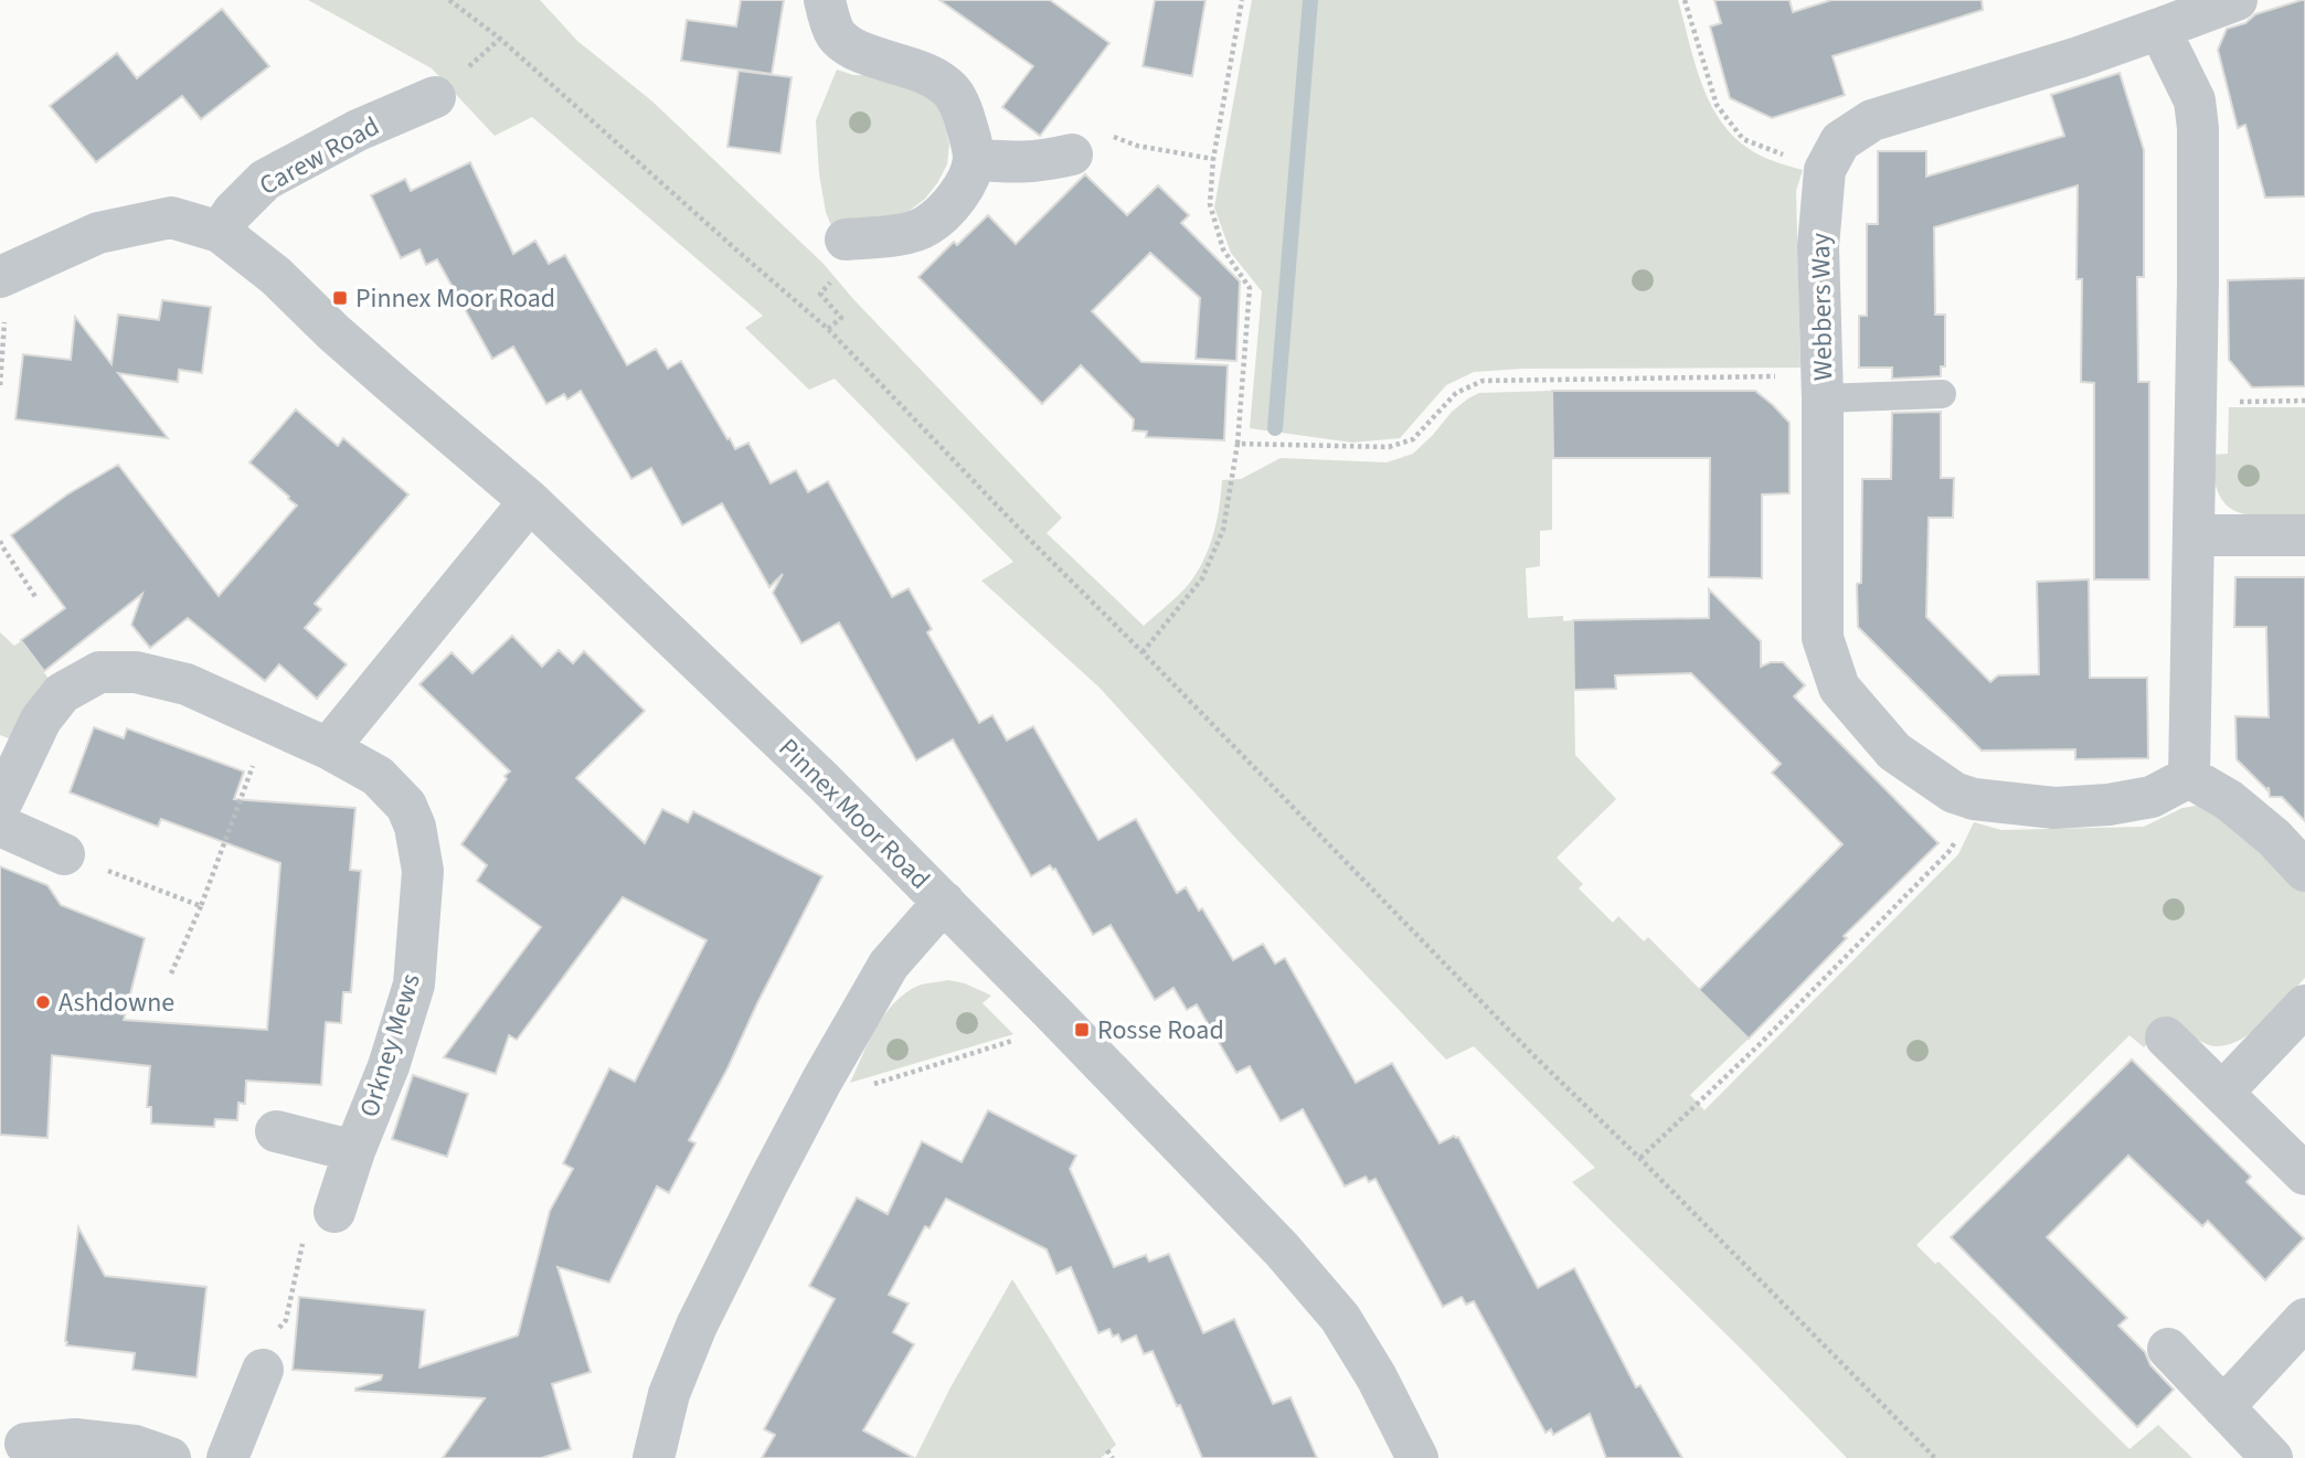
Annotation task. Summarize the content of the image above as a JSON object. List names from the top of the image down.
{
  "streets": {
    "street": [
      "Carew Road",
      "Webbers Way",
      "Pinnex Moor Road",
      "Orkney Mews"
    ]
  },
  "crossings": [
    ["Carew Road", "Pinnex Moor Road"]
  ],
  "places": {
    "transit": ["Pinnex Moor Road", "Rosse Road"],
    "other": ["Ashdowne"]
  }
}
